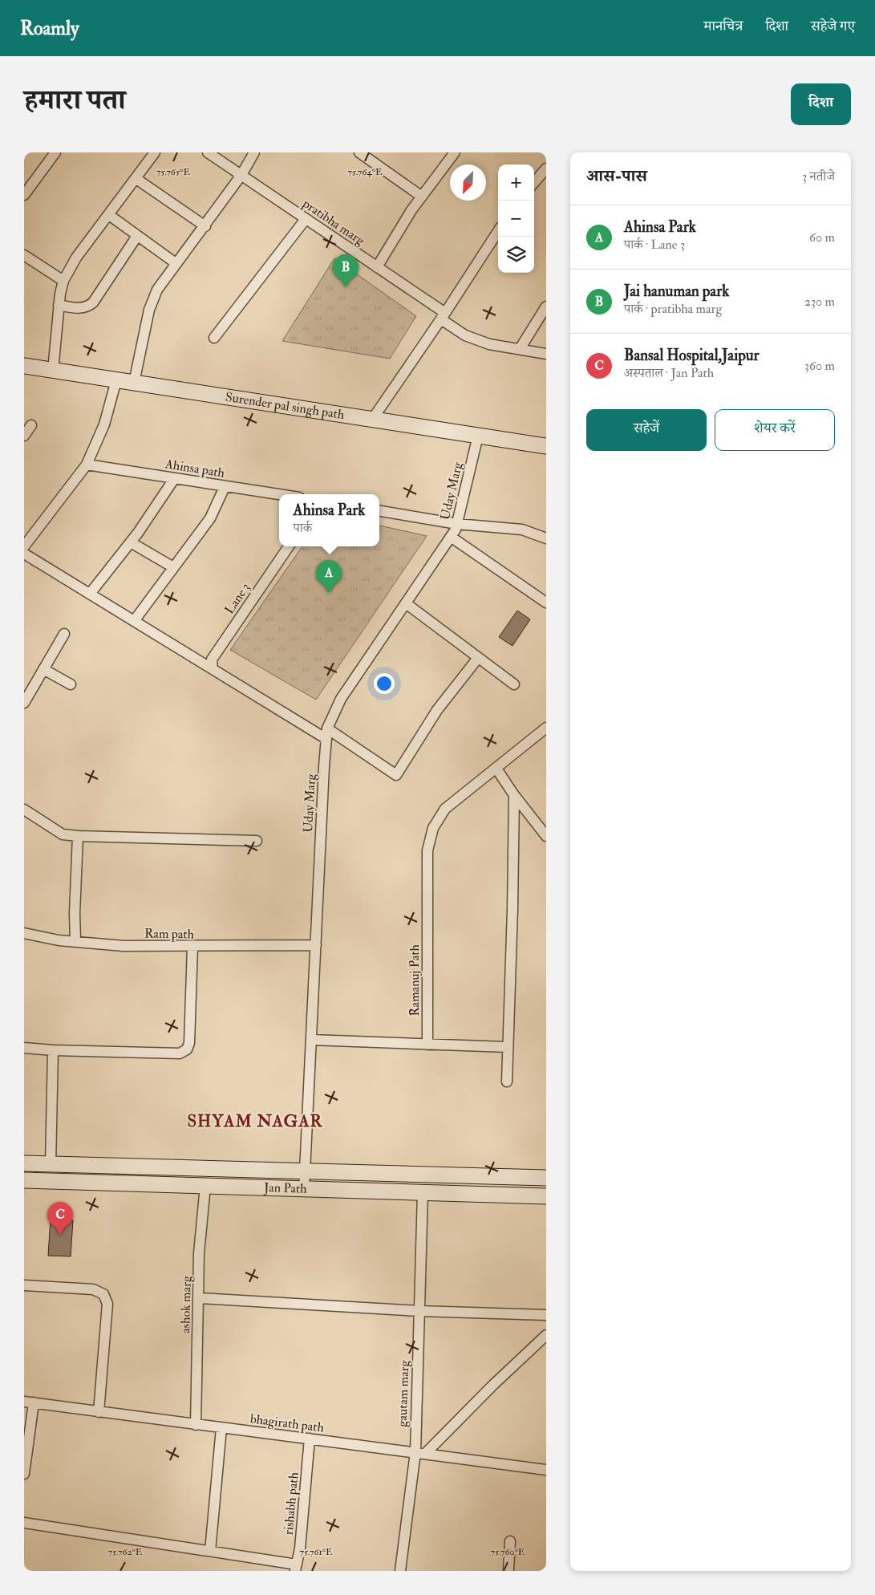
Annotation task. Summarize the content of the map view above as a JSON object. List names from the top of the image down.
{
  "streets": {
    "street": [
      "pratibha marg",
      "Surender pal singh path",
      "Ahinsa path",
      "Uday Marg",
      "Lane 3",
      "Ram path",
      "Ramanuj Path",
      "Jan Path",
      "ashok marg",
      "gautam marg",
      "bhagirath path",
      "rishabh path"
    ]
  },
  "crossings": [
    ["Surender pal singh path", "Uday Marg"],
    ["Uday Marg", "Ram path"],
    ["Uday Marg", "Jan Path"],
    ["Jan Path", "ashok marg"],
    ["Jan Path", "gautam marg"],
    ["ashok marg", "bhagirath path"],
    ["gautam marg", "bhagirath path"],
    ["bhagirath path", "rishabh path"]
  ],
  "districts": ["SHYAM NAGAR"],
  "north": "bottom left",
  "page": {
    "header": "Roamly",
    "nav": ["मानचित्र", "दिशा", "सहेजे गए"],
    "title": "हमारा पता",
    "buttons": [
      "दिशा",
      ["सहेजें", "शेयर करें"]
    ],
    "heading": ["आस-पास", "3 नतीजे"],
    "map_buttons": ["+", "−"],
    "list": [
      {
        "mark": "A",
        "name": "Ahinsa Park",
        "note": "पार्क · Lane 3",
        "value": "60 m"
      },
      {
        "mark": "B",
        "name": "Jai hanuman park",
        "note": "पार्क · pratibha marg",
        "value": "230 m"
      },
      {
        "mark": "C",
        "name": "Bansal Hospital,Jaipur",
        "note": "अस्पताल · Jan Path",
        "value": "360 m"
      }
    ],
    "pins": ["B", "A", "C"],
    "popup": ["Ahinsa Park", "पार्क"]
  },
  "coordinates": [
    "75.765°E",
    "75.764°E",
    "75.762°E",
    "75.761°E",
    "75.760°E"
  ]
}
